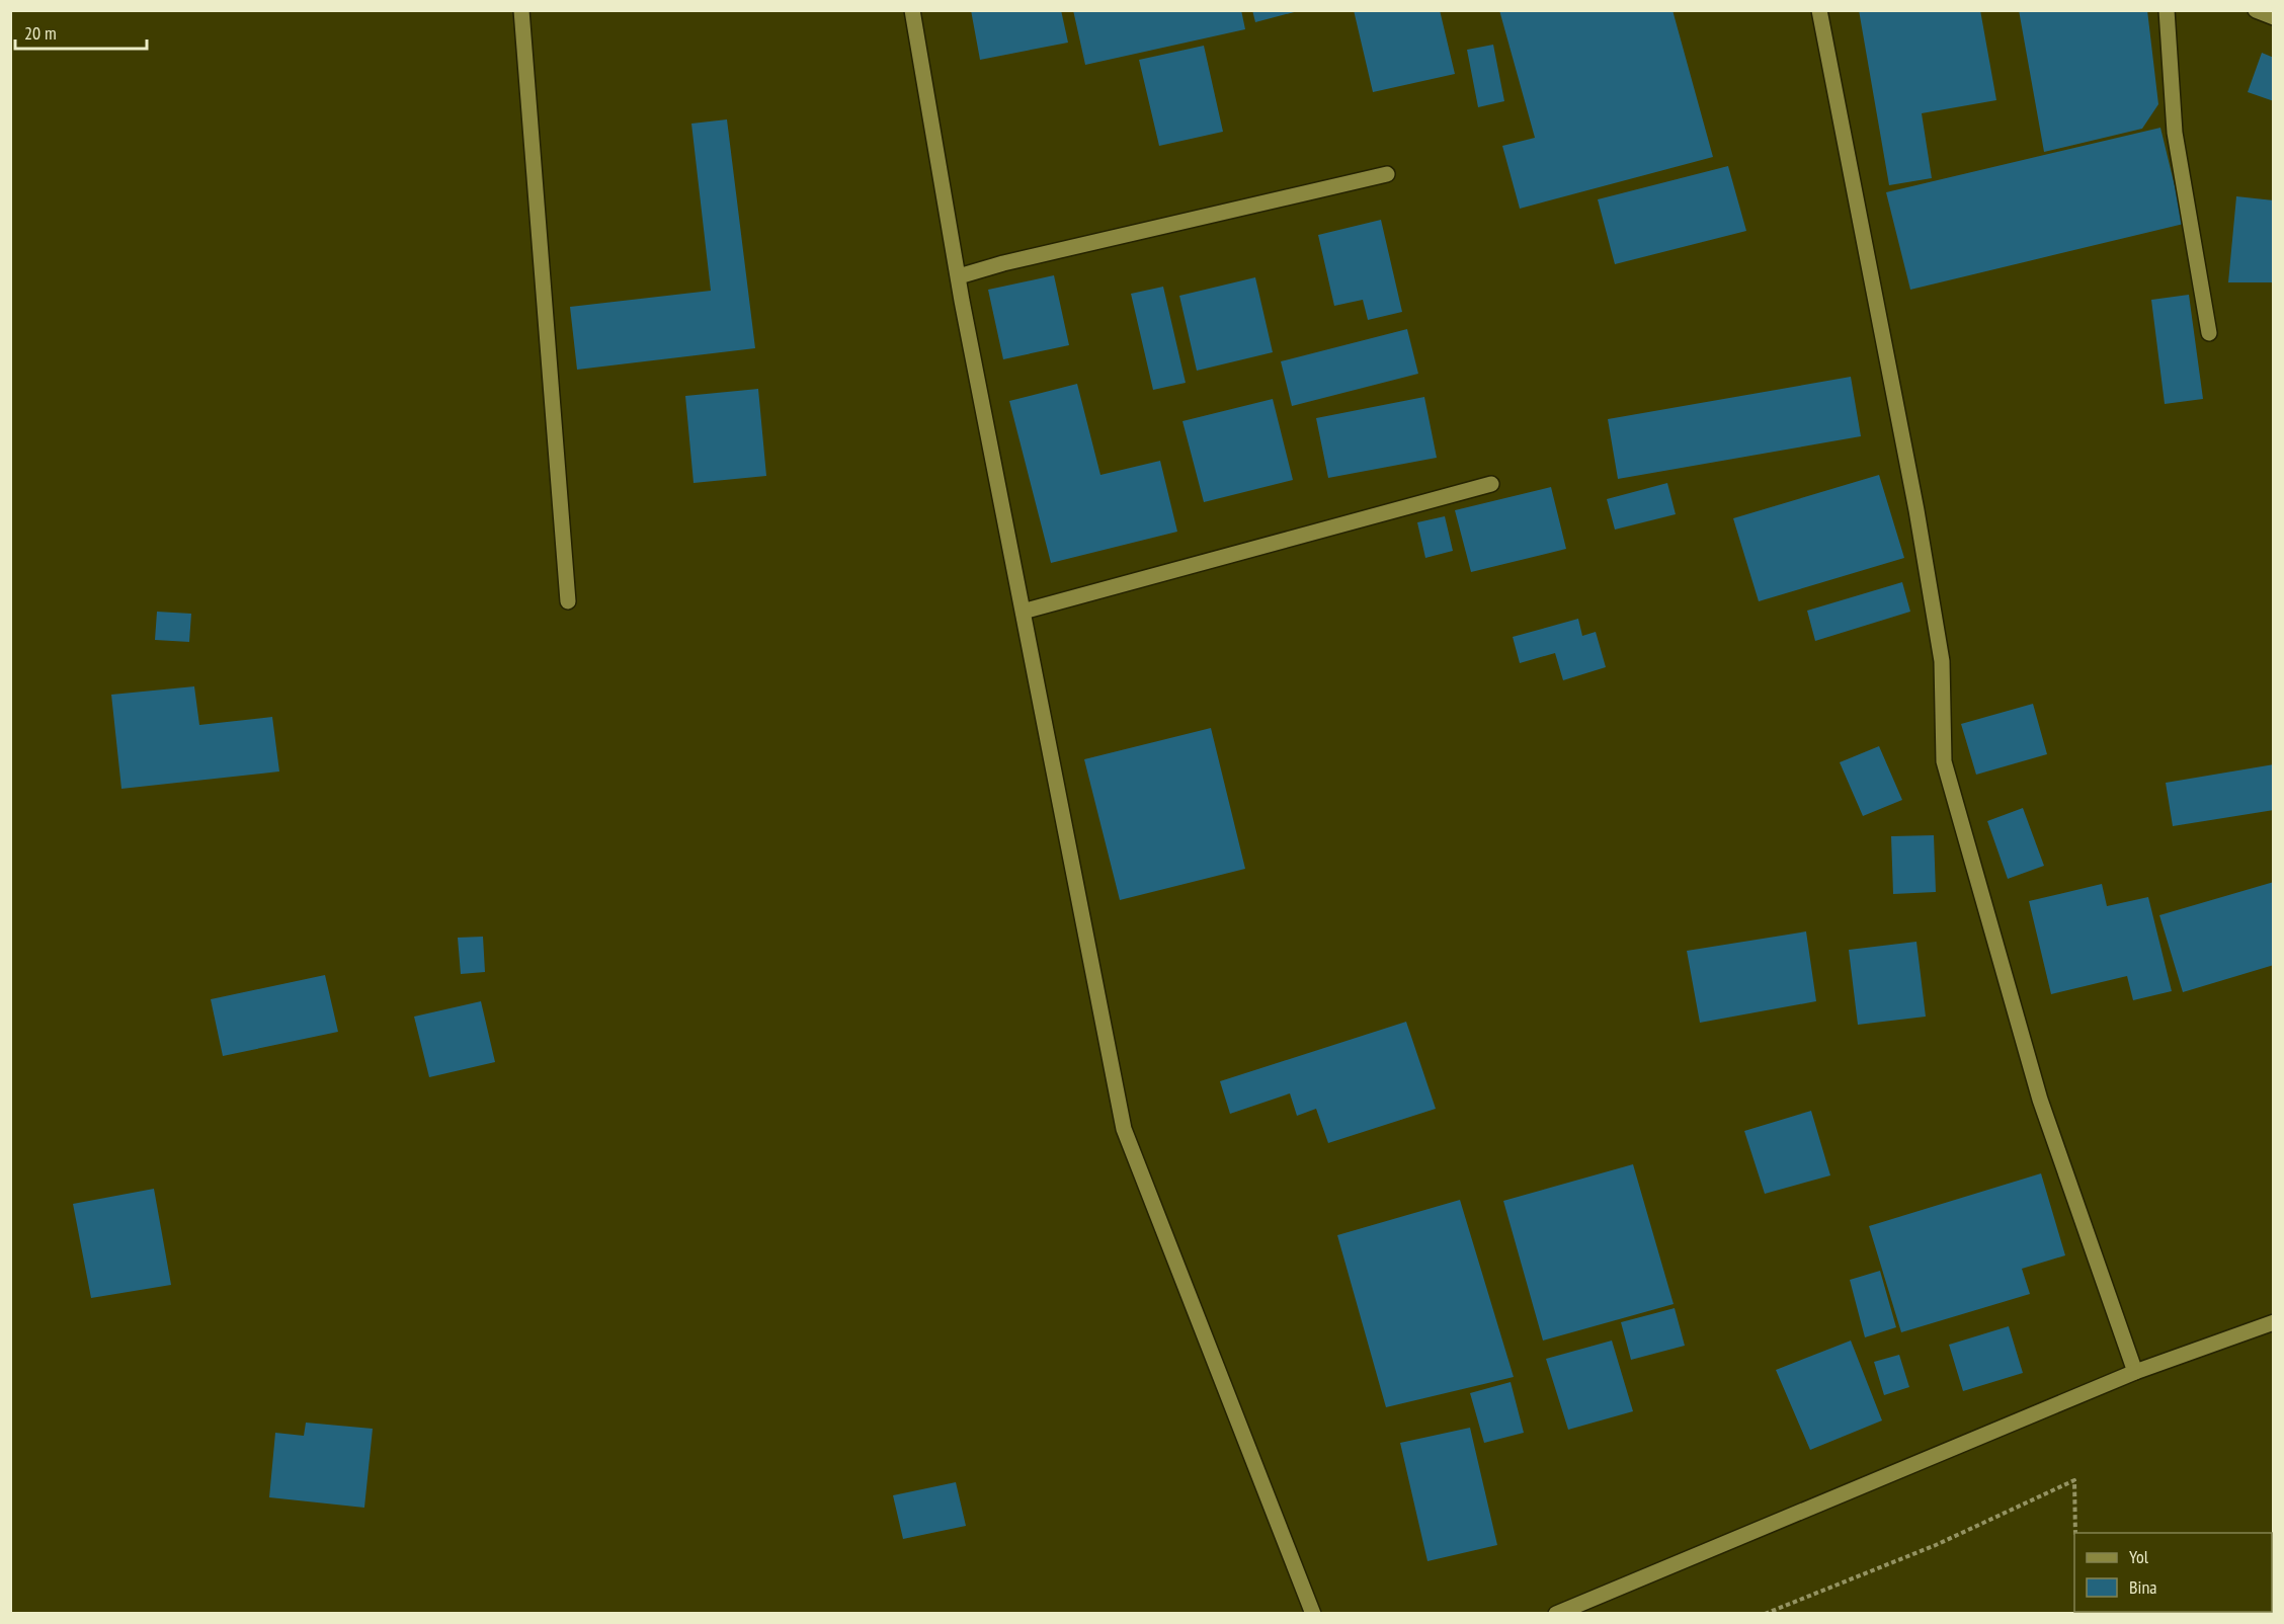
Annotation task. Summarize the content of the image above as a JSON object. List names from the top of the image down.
{
  "legend": ["Yol", "Bina"],
  "scale_bar": "20 m"
}
